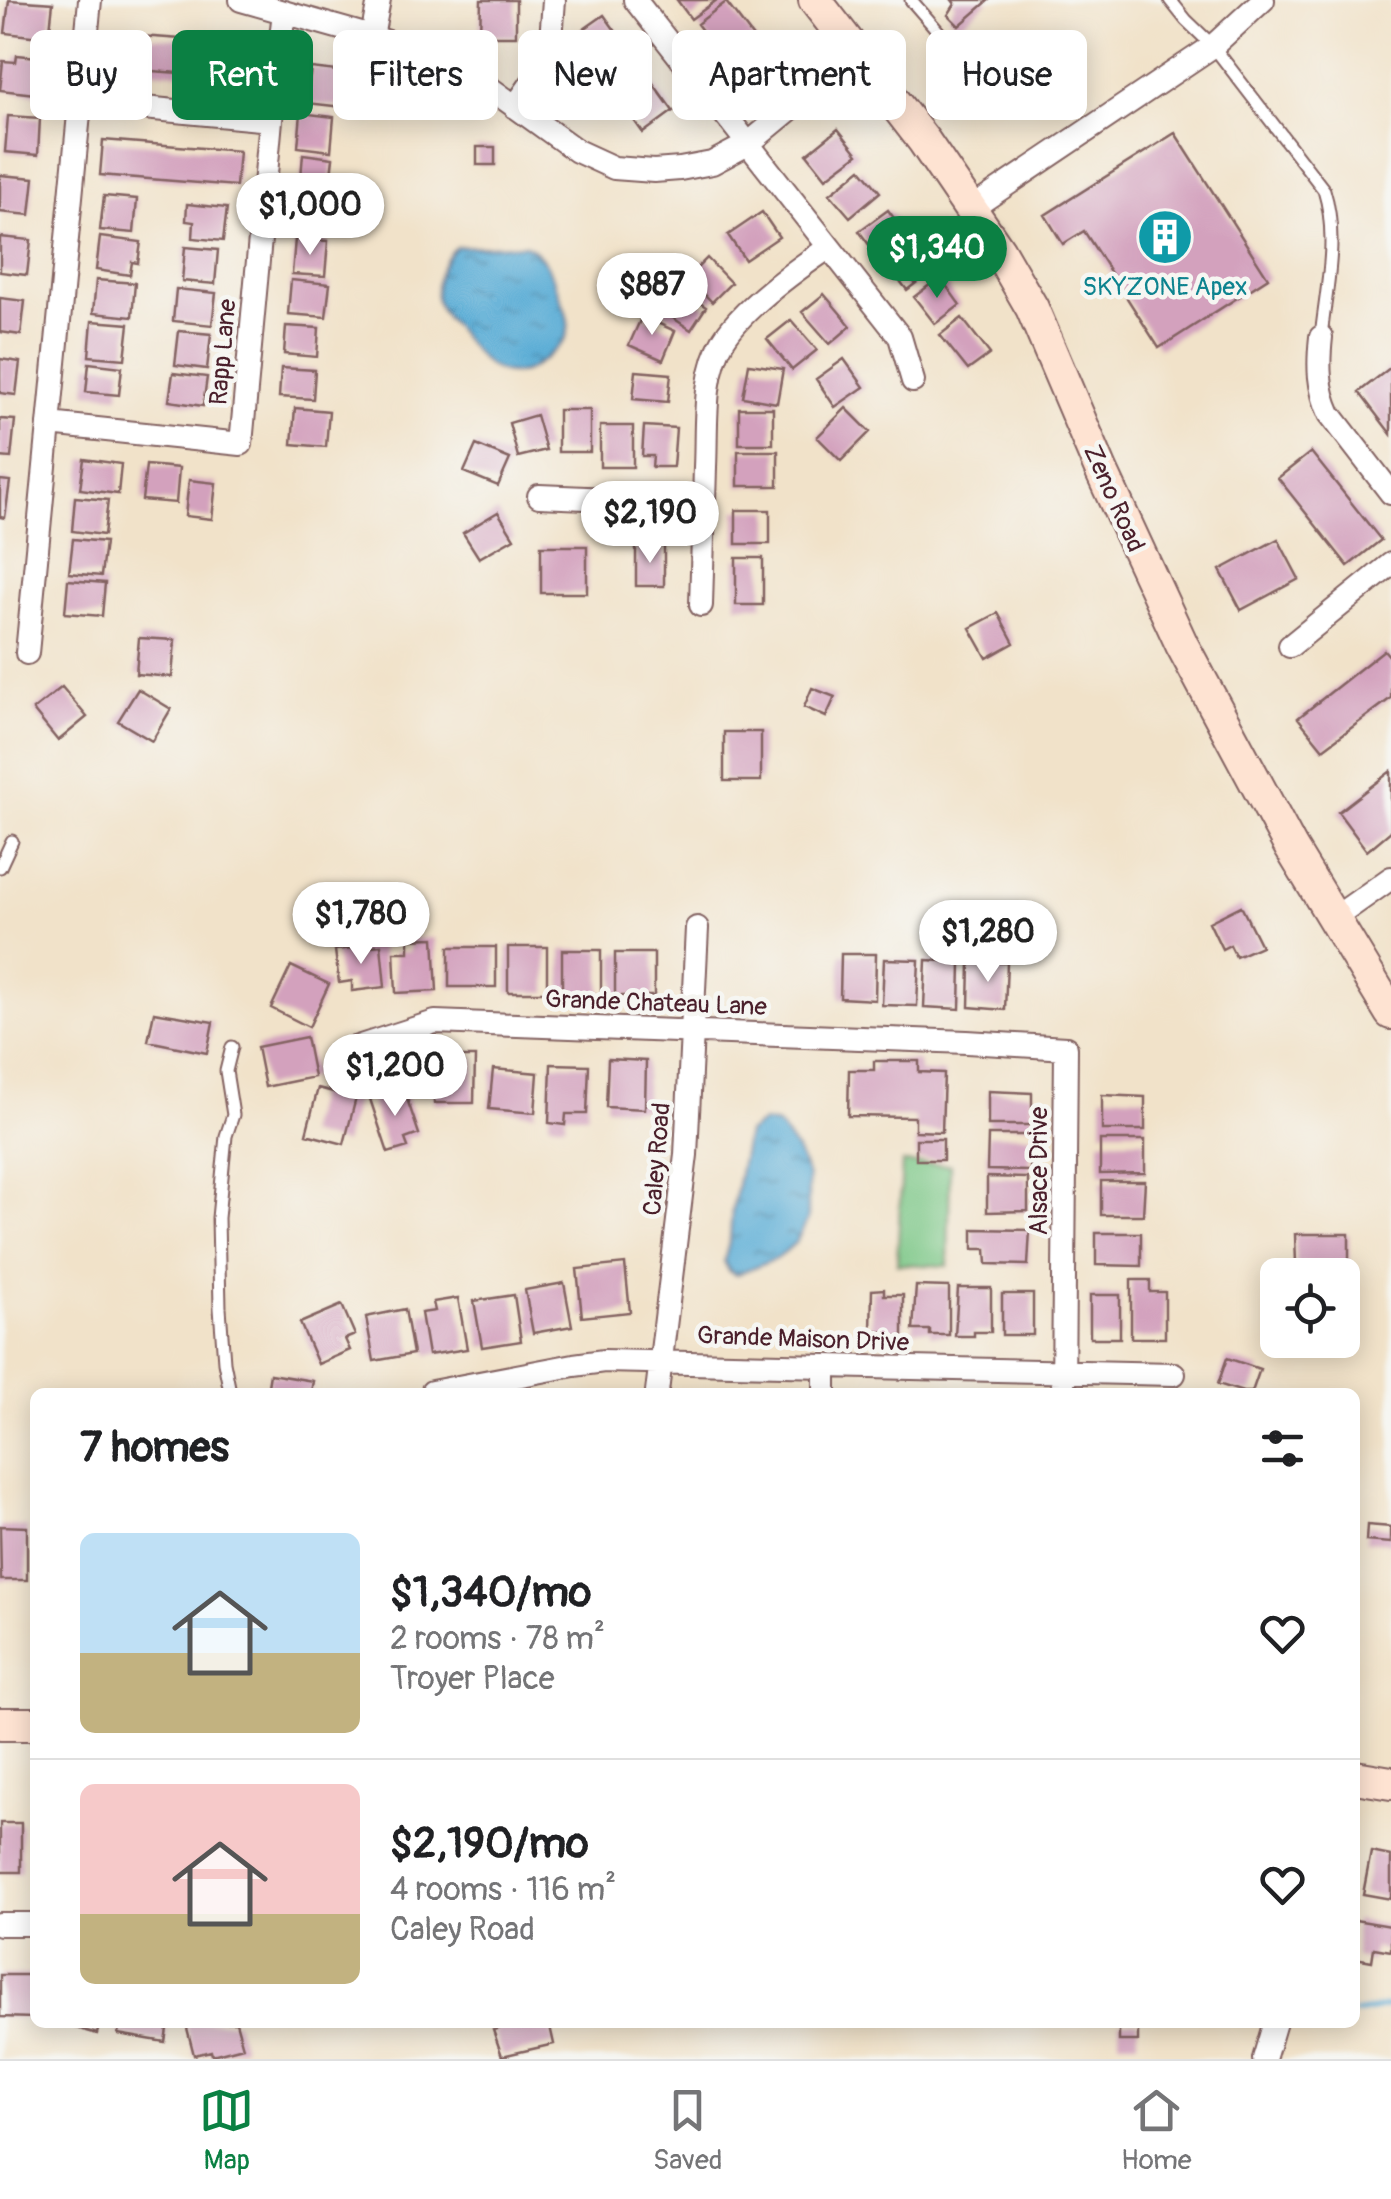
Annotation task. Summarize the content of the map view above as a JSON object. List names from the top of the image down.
{
  "streets": {
    "street": [
      "Rapp Lane",
      "Zeno Road",
      "Grande Chateau Lane",
      "Caley Road",
      "Alsace Drive",
      "Grande Maison Drive"
    ]
  },
  "crossings": [
    ["Grande Chateau Lane", "Caley Road"],
    ["Grande Chateau Lane", "Alsace Drive"],
    ["Caley Road", "Grande Maison Drive"],
    ["Alsace Drive", "Grande Maison Drive"]
  ],
  "places": {
    "building": ["SKYZONE Apex"]
  },
  "page": {
    "chip": [
      "Buy",
      "Rent",
      "Filters",
      "New",
      "Apartment",
      "House"
    ],
    "price": [
      "$1,000",
      "$1,340",
      "$887",
      "$2,190",
      "$1,780",
      "$1,280",
      "$1,200"
    ],
    "heading": "7 homes",
    "list": [
      {
        "name": "$1,340/mo",
        "note": "2 rooms · 78 m² · Troyer Place"
      },
      {
        "name": "$2,190/mo",
        "note": "4 rooms · 116 m² · Caley Road"
      }
    ],
    "tabs": ["Map", "Saved", "Home"]
  }
}
